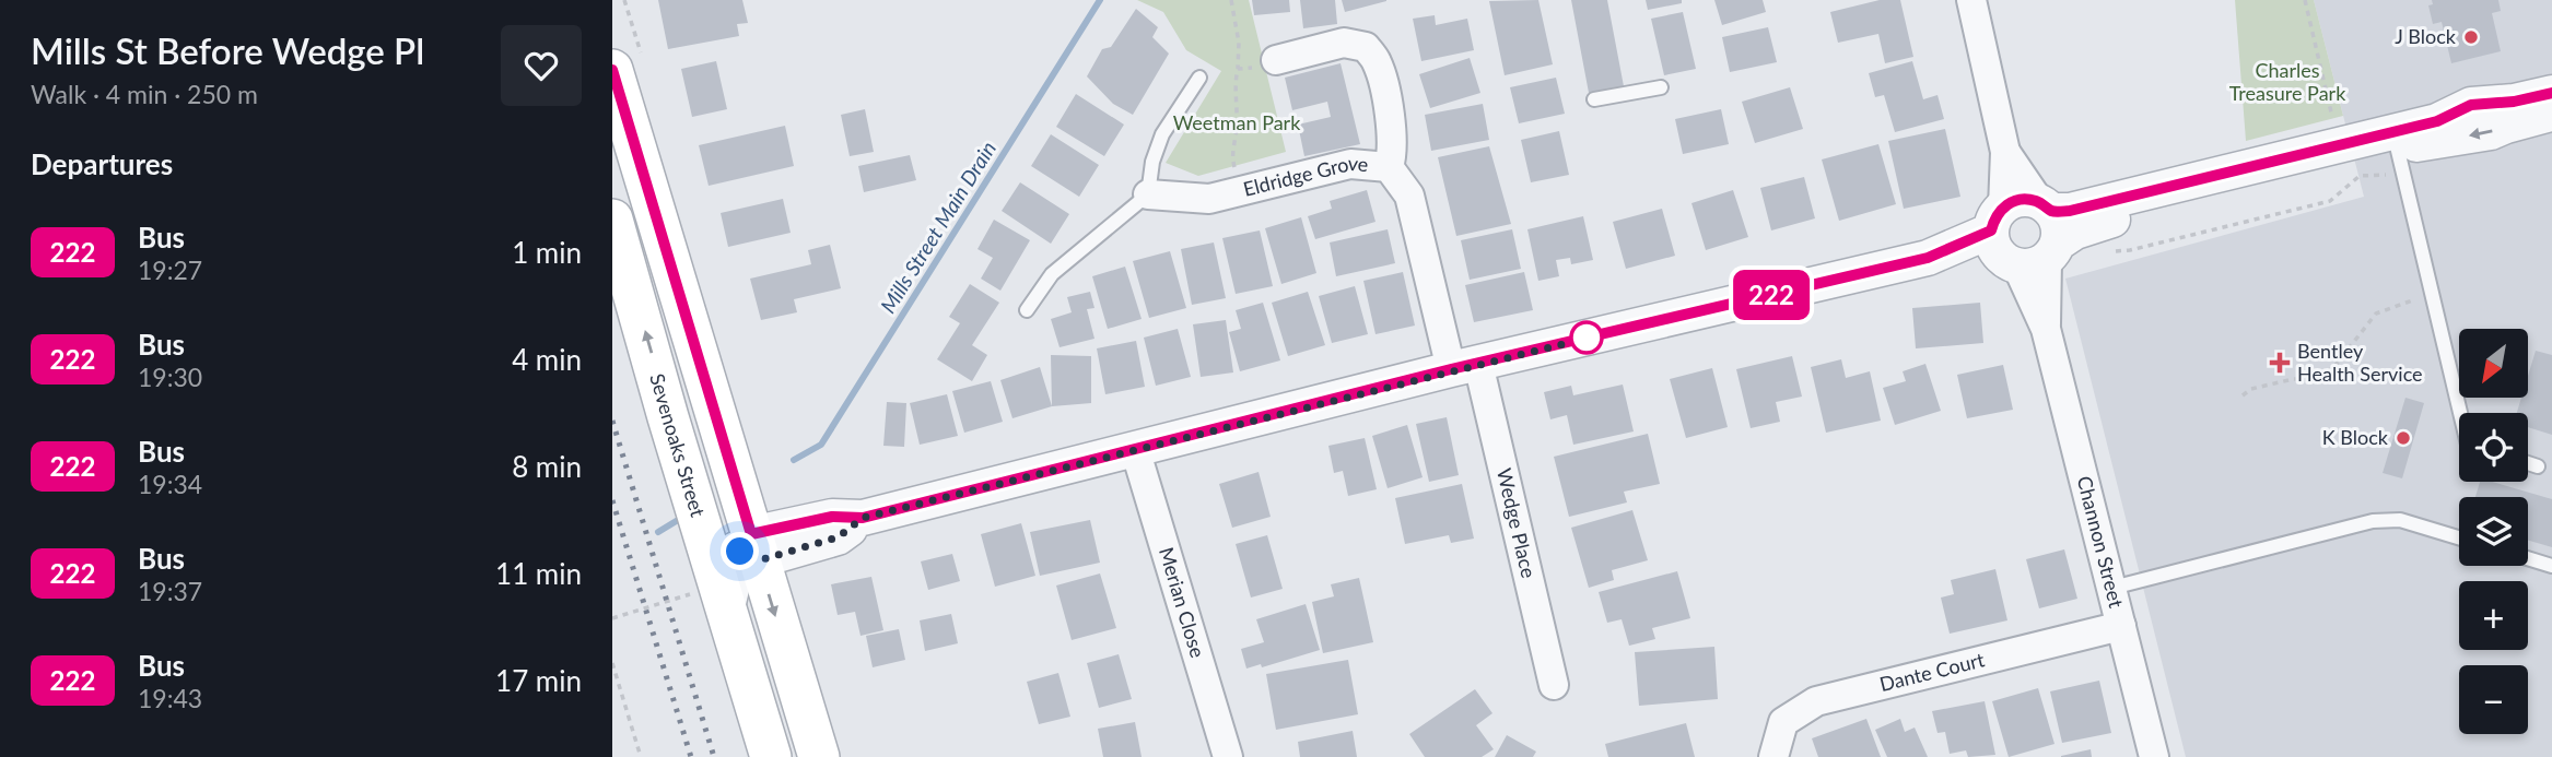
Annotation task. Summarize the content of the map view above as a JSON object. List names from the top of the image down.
{
  "streets": {
    "main road": ["Sevenoaks Street"],
    "street": [
      "Eldridge Grove",
      "Wedge Place",
      "Channon Street",
      "Merian Close",
      "Dante Court"
    ]
  },
  "crossings": [
    ["Eldridge Grove", "Wedge Place"],
    ["Channon Street", "Dante Court"]
  ],
  "water": ["Mills Street Main Drain"],
  "parks": ["Charles Treasure Park", "Weetman Park"],
  "places": {
    "other": ["J Block", "K Block"],
    "health": ["Bentley Health Service"]
  },
  "lines": ["bus line 222"],
  "north": "bottom left",
  "page": {
    "heading": [
      ["Mills St Before Wedge Pl", "Walk · 4 min · 250 m"],
      "Departures"
    ],
    "on_map": "222",
    "list": [
      {
        "mark": "222",
        "name": "Bus",
        "note": "19:27",
        "value": "1 min"
      },
      {
        "mark": "222",
        "name": "Bus",
        "note": "19:30",
        "value": "4 min"
      },
      {
        "mark": "222",
        "name": "Bus",
        "note": "19:34",
        "value": "8 min"
      },
      {
        "mark": "222",
        "name": "Bus",
        "note": "19:37",
        "value": "11 min"
      },
      {
        "mark": "222",
        "name": "Bus",
        "note": "19:43",
        "value": "17 min"
      }
    ],
    "map_buttons": ["+", "−"]
  }
}
